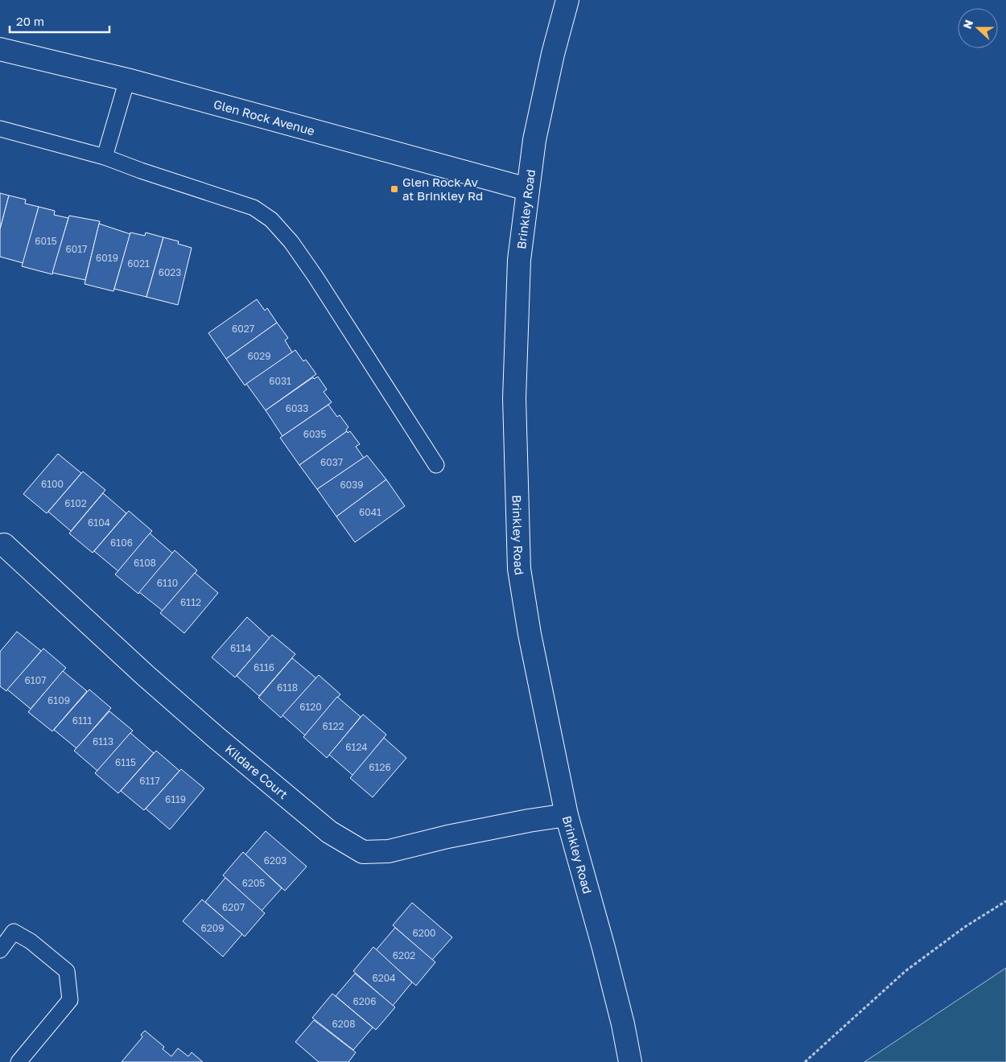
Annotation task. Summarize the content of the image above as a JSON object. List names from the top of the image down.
{
  "streets": {
    "street": ["Glen Rock Avenue", "Brinkley Road", "Kildare Court"]
  },
  "crossings": [
    ["Glen Rock Avenue", "Brinkley Road"],
    ["Brinkley Road", "Kildare Court"]
  ],
  "places": {
    "transit": ["Glen Rock Av at Brinkley Rd"]
  },
  "house_numbers": [
    "6015",
    "6017",
    "6019",
    "6021",
    "6023",
    "6027",
    "6029",
    "6031",
    "6033",
    "6035",
    "6037",
    "6100",
    "6039",
    "6102",
    "6041",
    "6104",
    "6106",
    "6108",
    "6110",
    "6112",
    "6114",
    "6116",
    "6107",
    "6118",
    "6109",
    "6120",
    "6111",
    "6122",
    "6113",
    "6124",
    "6115",
    "6126",
    "6117",
    "6119",
    "6203",
    "6205",
    "6207",
    "6209",
    "6200",
    "6202",
    "6204",
    "6206",
    "6208"
  ],
  "scale_bar": "20 m",
  "north": "left"
}
